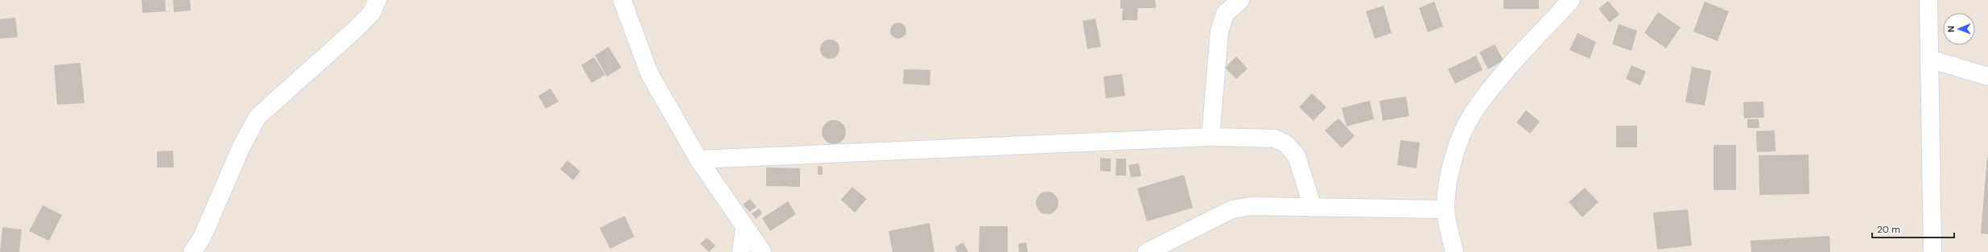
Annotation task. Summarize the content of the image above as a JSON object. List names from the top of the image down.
{
  "scale_bar": "20 m",
  "north": "left"
}
